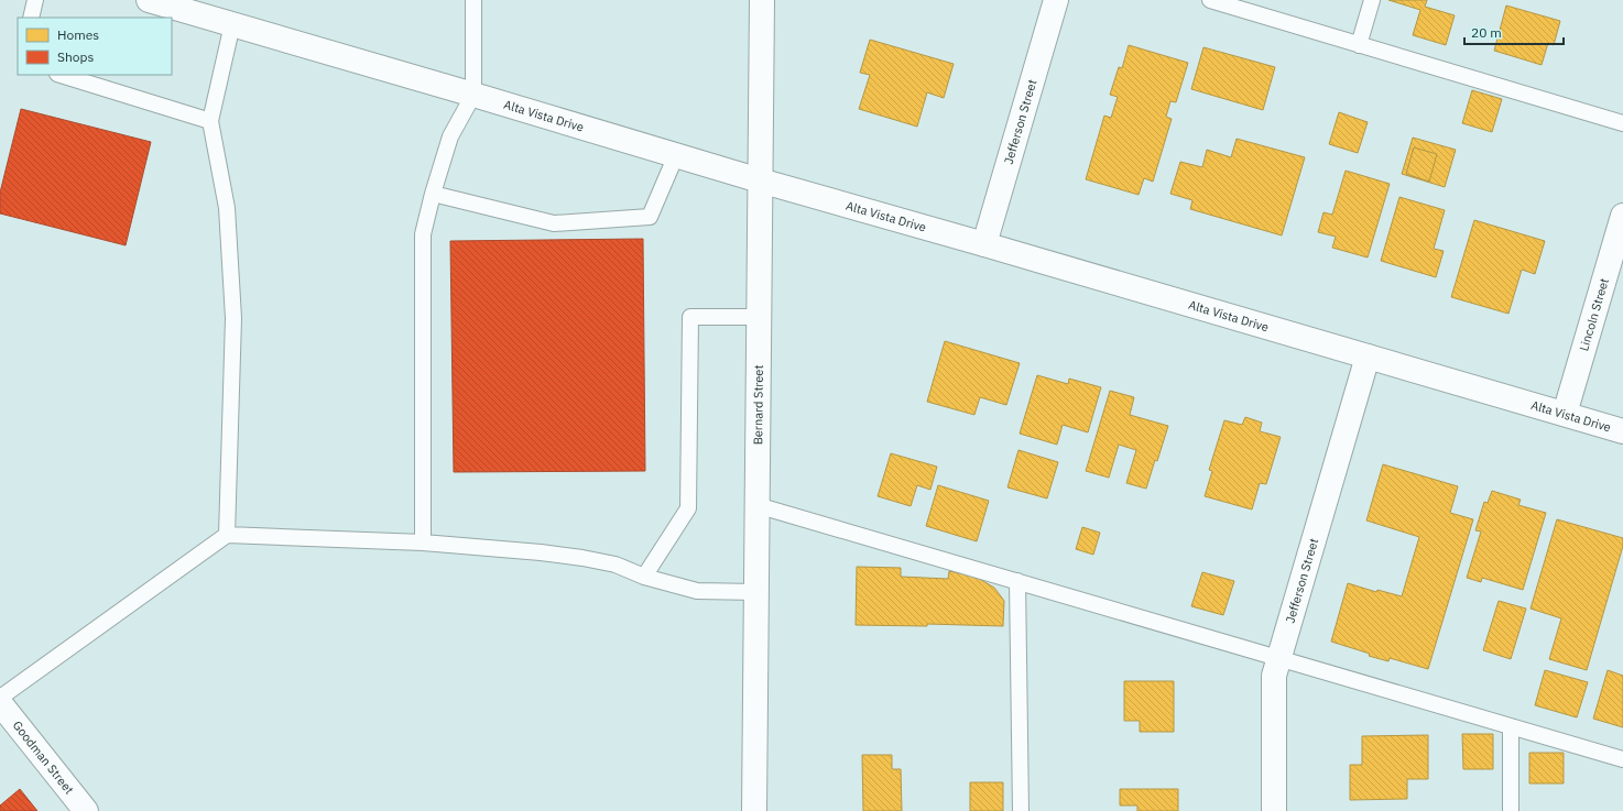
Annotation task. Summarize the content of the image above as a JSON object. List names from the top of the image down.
{
  "streets": {
    "street": [
      "Alta Vista Drive",
      "Jefferson Street",
      "Lincoln Street",
      "Bernard Street",
      "Goodman Street"
    ]
  },
  "crossings": [
    ["Alta Vista Drive", "Jefferson Street"],
    ["Alta Vista Drive", "Lincoln Street"],
    ["Alta Vista Drive", "Bernard Street"]
  ],
  "legend": ["Homes", "Shops"],
  "scale_bar": "20 m"
}
